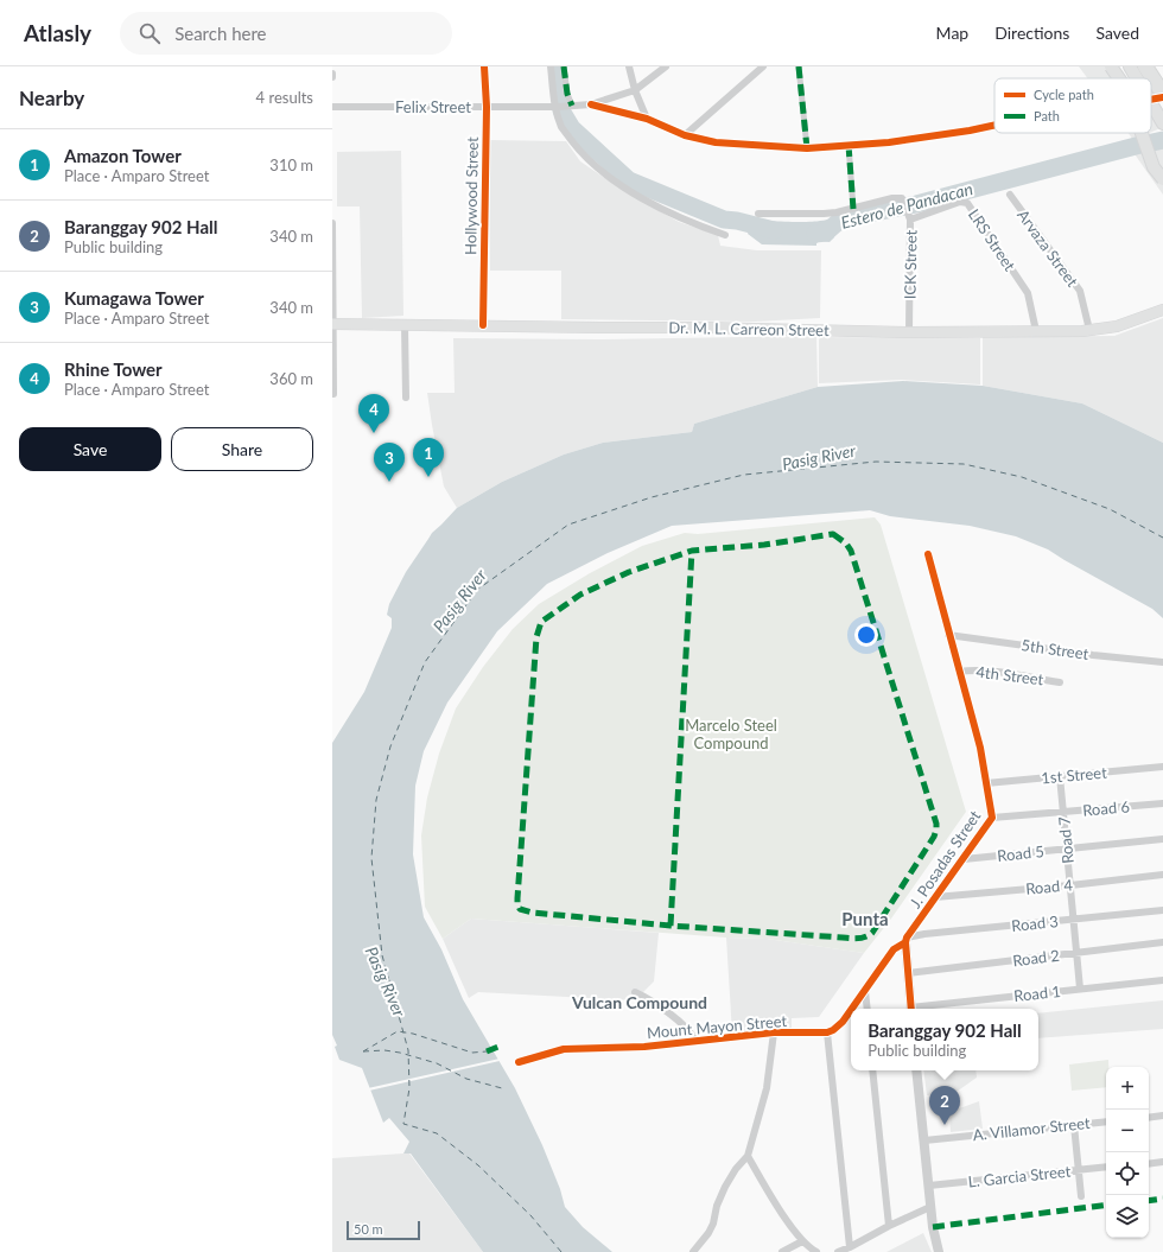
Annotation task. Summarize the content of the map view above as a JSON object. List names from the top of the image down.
{
  "streets": {
    "main road": ["Dr. M. L. Carreon Street"],
    "street": [
      "Felix Street",
      "Hollywood Street",
      "LRS Street",
      "Arvaza Street",
      "ICK Street",
      "5th Street",
      "4th Street",
      "1st Street",
      "Road 6",
      "Road 7",
      "Road 5",
      "J. Posadas Street",
      "Road 4",
      "Road 3",
      "Road 2",
      "Road 1",
      "Mount Mayon Street",
      "A. Villamor Street",
      "L. Garcia Street"
    ]
  },
  "crossings": [
    ["Felix Street", "Hollywood Street"],
    ["Hollywood Street", "Dr. M. L. Carreon Street"],
    ["LRS Street", "ICK Street"],
    ["LRS Street", "Dr. M. L. Carreon Street"],
    ["Arvaza Street", "Dr. M. L. Carreon Street"],
    ["ICK Street", "Dr. M. L. Carreon Street"],
    ["5th Street", "J. Posadas Street"],
    ["4th Street", "J. Posadas Street"],
    ["1st Street", "Road 7"],
    ["1st Street", "J. Posadas Street"],
    ["Road 6", "Road 7"],
    ["Road 6", "J. Posadas Street"],
    ["Road 7", "Road 5"],
    ["Road 7", "Road 4"],
    ["Road 7", "Road 3"],
    ["Road 7", "Road 2"],
    ["Road 7", "Road 1"],
    ["Road 5", "J. Posadas Street"],
    ["J. Posadas Street", "Road 4"],
    ["J. Posadas Street", "Road 3"]
  ],
  "districts": ["Punta", "Vulcan Compound"],
  "water": ["Estero de Pandacan", "Pasig River"],
  "parks": ["Marcelo Steel Compound"],
  "legend": ["Cycle path", "Path"],
  "scale_bar": "50 m",
  "page": {
    "header": "Atlasly",
    "search": "Search here",
    "nav": ["Map", "Directions", "Saved"],
    "heading": ["Nearby", "4 results"],
    "list": [
      {
        "mark": "1",
        "name": "Amazon Tower",
        "note": "Place · Amparo Street",
        "value": "310 m"
      },
      {
        "mark": "2",
        "name": "Baranggay 902 Hall",
        "note": "Public building",
        "value": "340 m"
      },
      {
        "mark": "3",
        "name": "Kumagawa Tower",
        "note": "Place · Amparo Street",
        "value": "340 m"
      },
      {
        "mark": "4",
        "name": "Rhine Tower",
        "note": "Place · Amparo Street",
        "value": "360 m"
      }
    ],
    "pins": [
      "4",
      "1",
      "3",
      "2"
    ],
    "buttons": ["Save", "Share"],
    "popup": ["Baranggay 902 Hall", "Public building"],
    "map_buttons": ["+", "−"],
    "scale": "50 m"
  }
}
